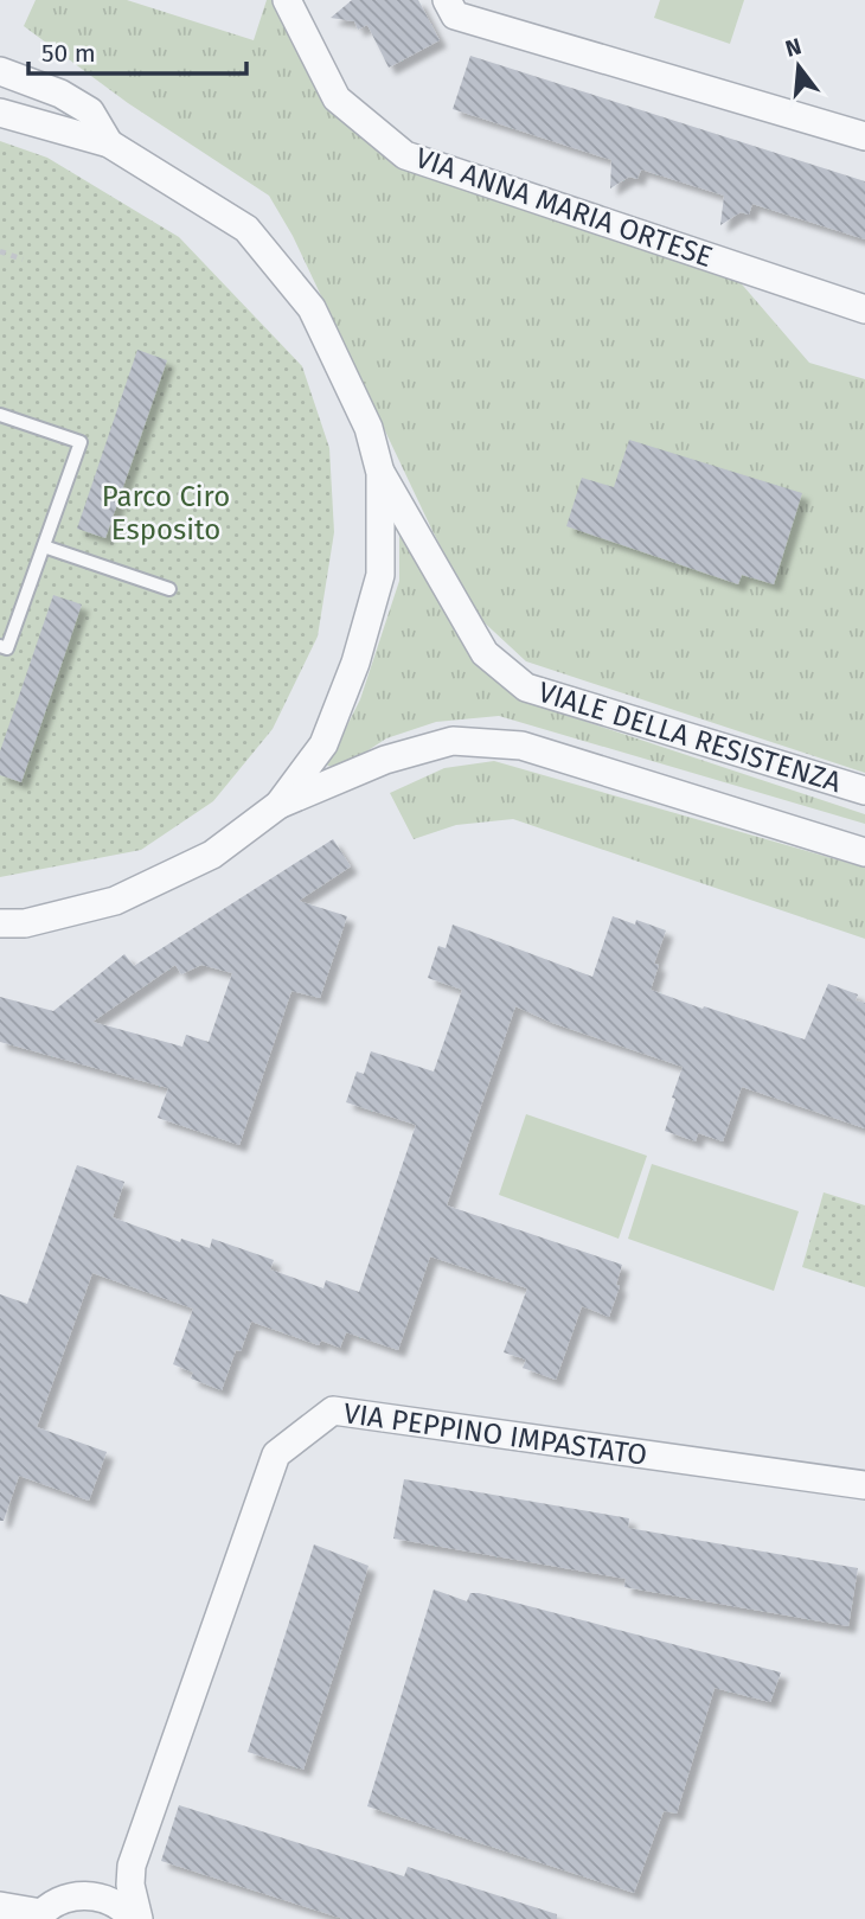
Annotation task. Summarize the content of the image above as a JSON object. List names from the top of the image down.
{
  "streets": {
    "street": ["VIA ANNA MARIA ORTESE", "VIALE DELLA RESISTENZA", "VIA PEPPINO IMPASTATO"]
  },
  "parks": ["Parco Ciro Esposito"],
  "scale_bar": "50 m",
  "north": "top"
}
